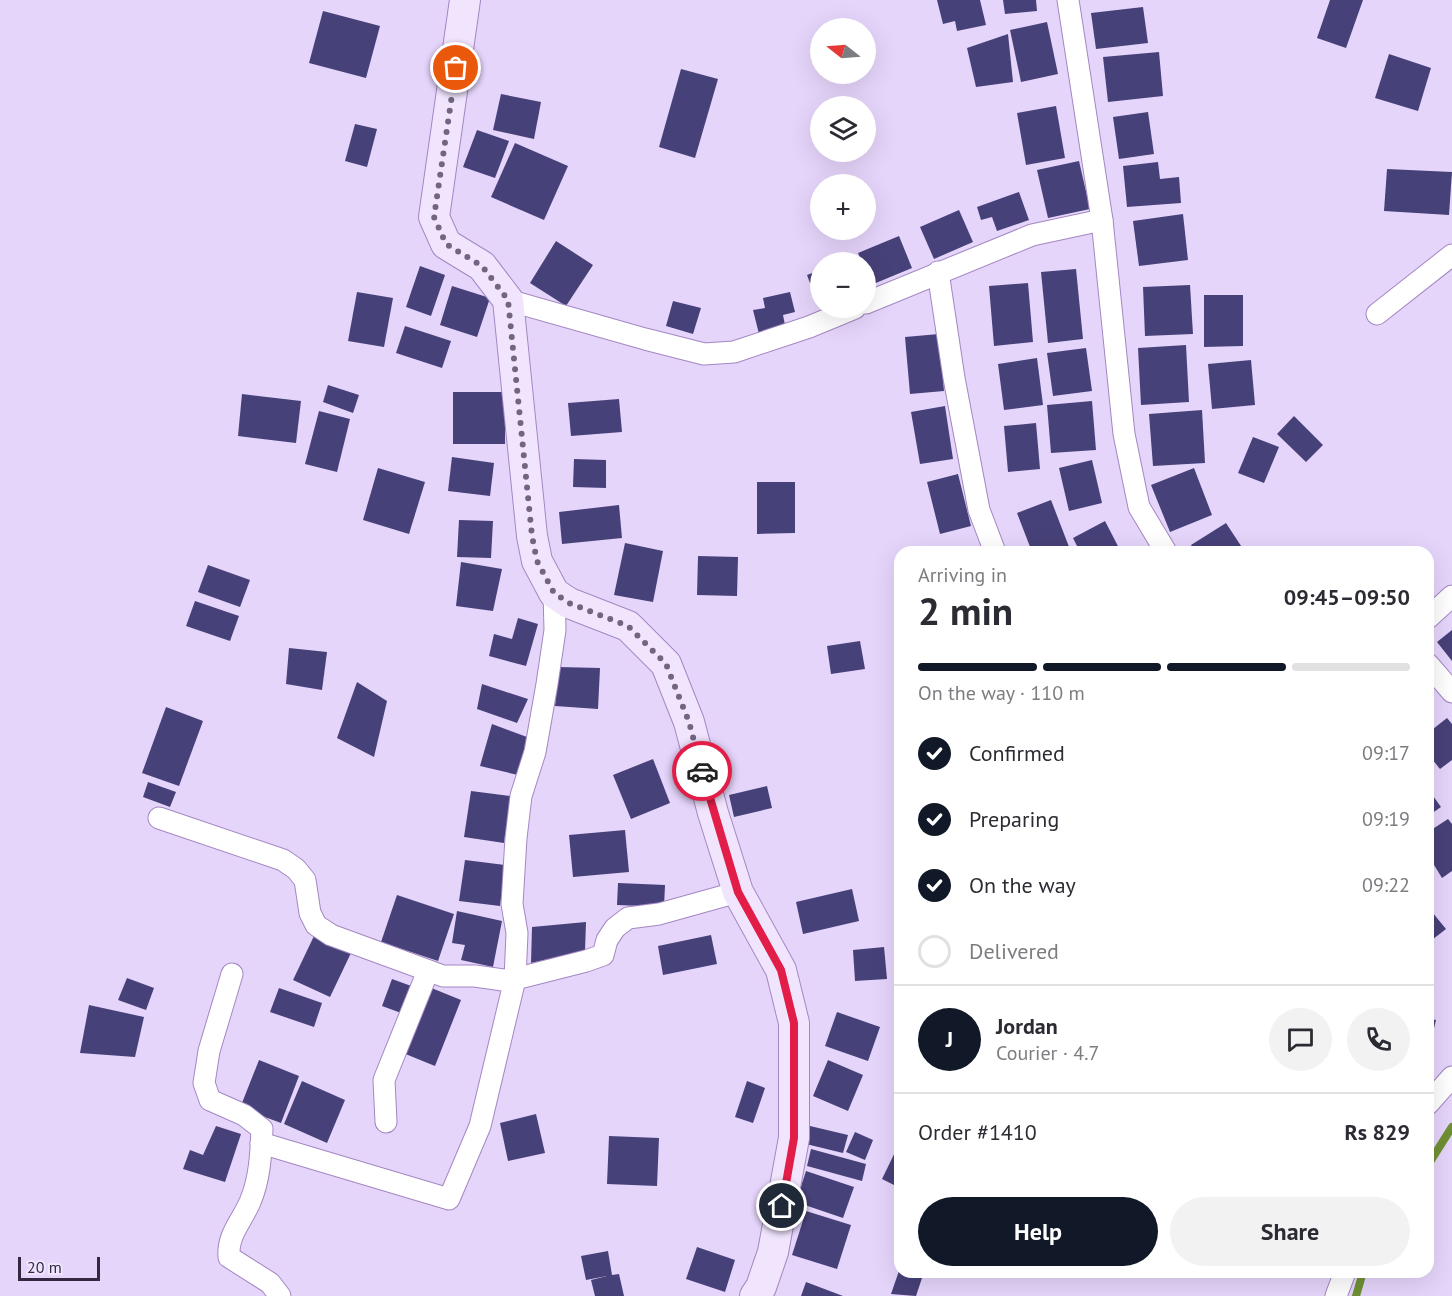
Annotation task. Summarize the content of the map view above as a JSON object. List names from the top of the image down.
{
  "scale_bar": "20 m",
  "north": "left",
  "page": {
    "map_buttons": ["+", "−"],
    "heading": ["2 min", "Arriving in", "09:45–09:50"],
    "panel": [
      "Jordan",
      "Courier · 4.7",
      "Order #1410",
      "Rs 829"
    ],
    "bar": "On the way · 110 m",
    "list": [
      ["Confirmed", "09:17"],
      ["Preparing", "09:19"],
      ["On the way", "09:22"],
      "Delivered"
    ],
    "round": "J",
    "buttons": ["Help", "Share"],
    "scale": "20 m"
  }
}
